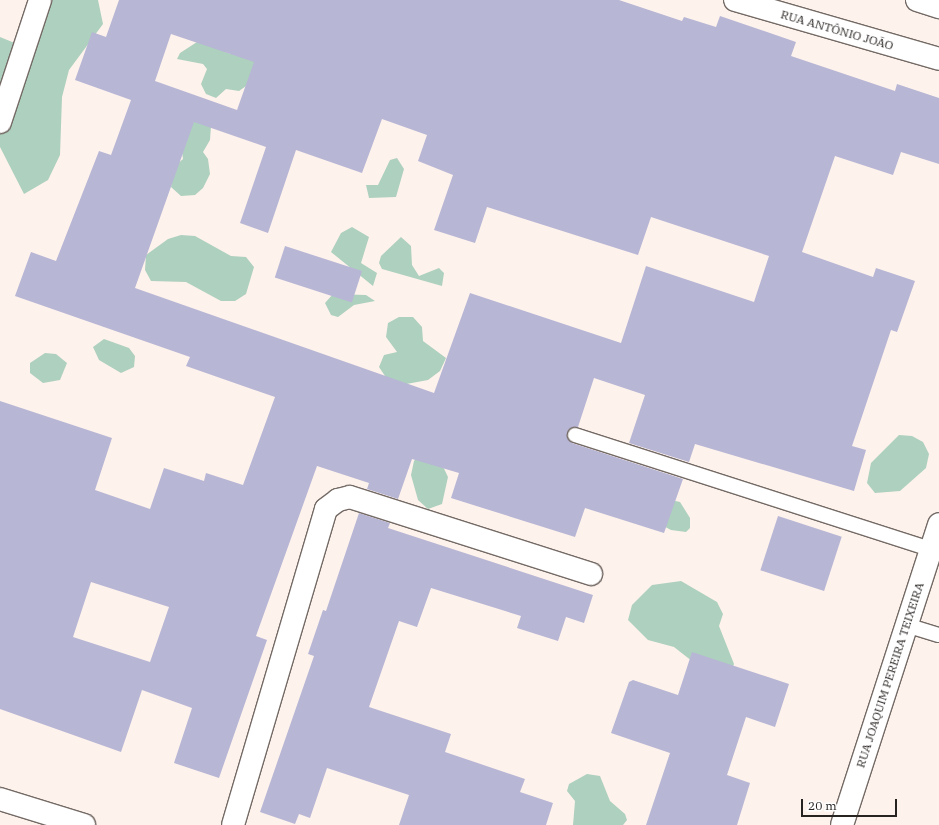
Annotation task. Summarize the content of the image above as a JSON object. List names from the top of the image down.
{
  "streets": {
    "street": ["RUA ANTÔNIO JOÃO", "RUA JOAQUIM PEREIRA TEIXEIRA"]
  },
  "scale_bar": "20 m"
}
